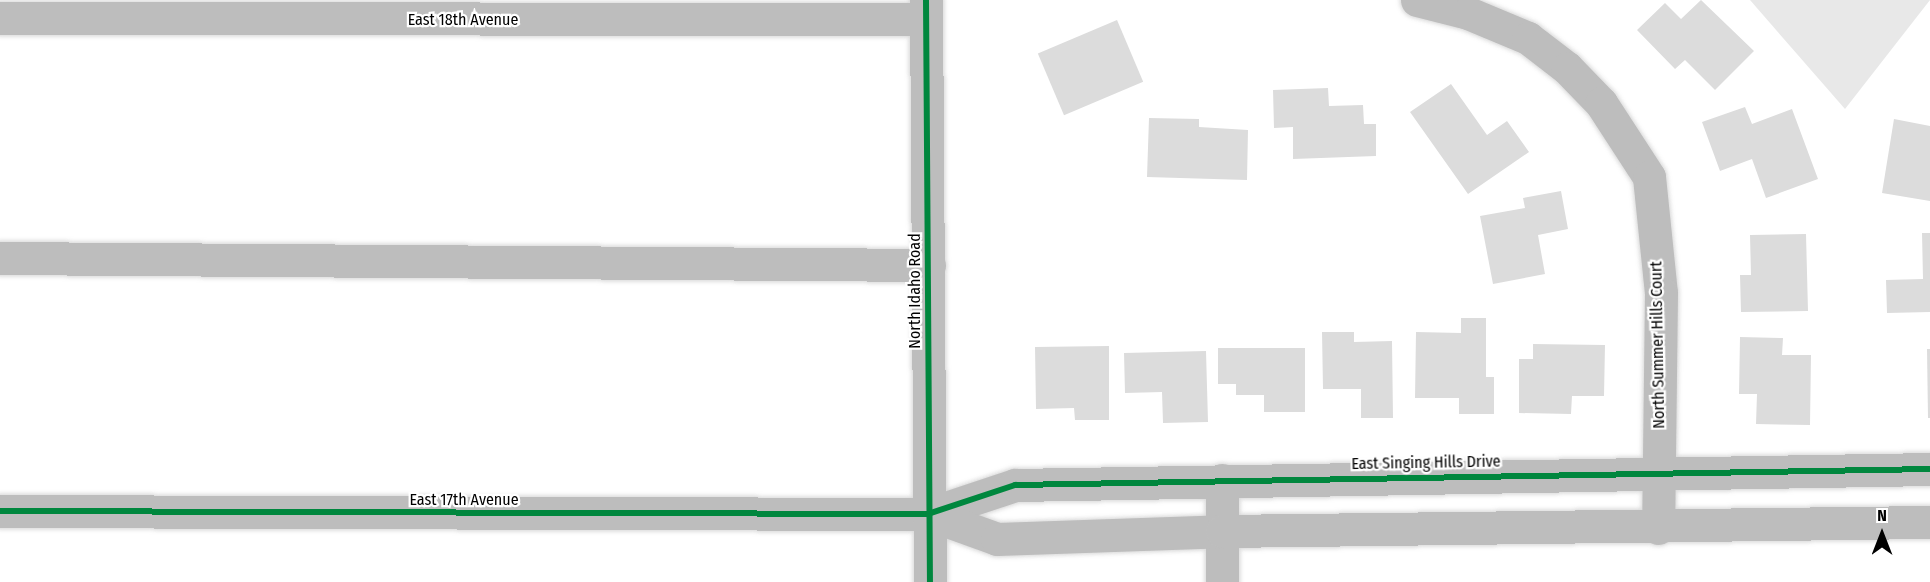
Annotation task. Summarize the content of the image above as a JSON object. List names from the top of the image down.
{
  "streets": {
    "street": [
      "East 18th Avenue",
      "North Idaho Road",
      "North Summer Hills Court",
      "East Singing Hills Drive",
      "East 17th Avenue"
    ]
  },
  "crossings": [
    ["East 18th Avenue", "North Idaho Road"],
    ["North Idaho Road", "East Singing Hills Drive"],
    ["North Idaho Road", "East 17th Avenue"],
    ["North Summer Hills Court", "East Singing Hills Drive"],
    ["East Singing Hills Drive", "East 17th Avenue"]
  ],
  "north": "top"
}
